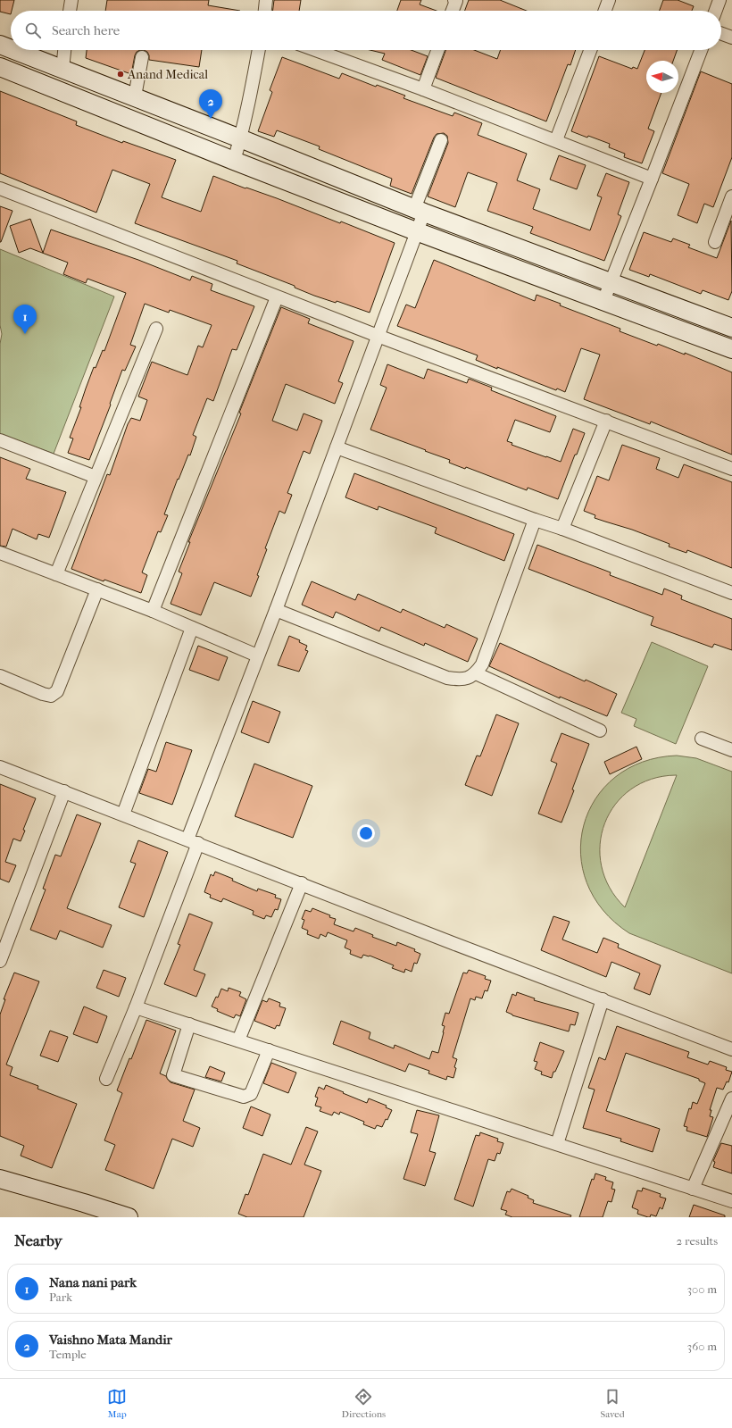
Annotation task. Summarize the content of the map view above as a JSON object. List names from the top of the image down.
{
  "places": ["Anand Medical"],
  "north": "left",
  "page": {
    "search": "Search here",
    "pins": ["2", "1"],
    "heading": ["Nearby", "2 results"],
    "list": [
      {
        "mark": "1",
        "name": "Nana nani park",
        "note": "Park",
        "value": "300 m"
      },
      {
        "mark": "2",
        "name": "Vaishno Mata Mandir",
        "note": "Temple",
        "value": "360 m"
      }
    ],
    "nav": ["Map", "Directions", "Saved"]
  }
}
